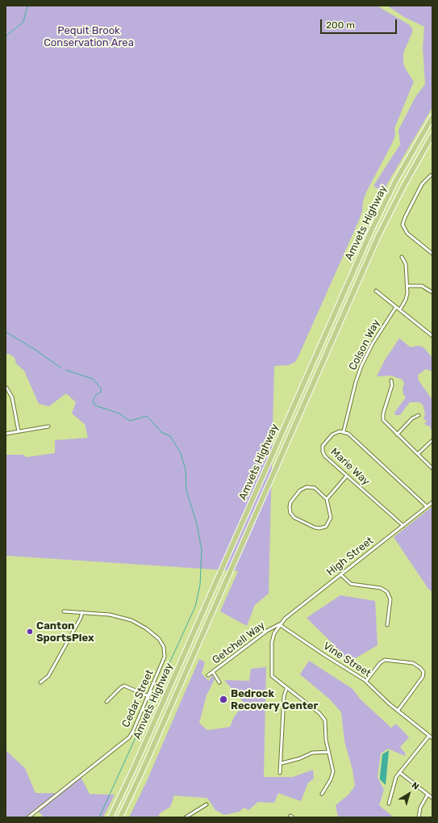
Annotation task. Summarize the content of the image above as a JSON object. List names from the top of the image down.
{
  "streets": {
    "highway": ["Amvets Highway"],
    "street": [
      "Colson Way",
      "Marie Way",
      "High Street",
      "Getchell Way",
      "Vine Street",
      "Cedar Street"
    ]
  },
  "crossings": [
    ["Colson Way", "Marie Way"],
    ["Marie Way", "High Street"],
    ["High Street", "Getchell Way"],
    ["High Street", "Vine Street"],
    ["Getchell Way", "Vine Street"]
  ],
  "parks": ["Pequit Brook Conservation Area"],
  "places": ["Canton SportsPlex", "Bedrock Recovery Center"],
  "scale_bar": "200 m",
  "north": "top right"
}
